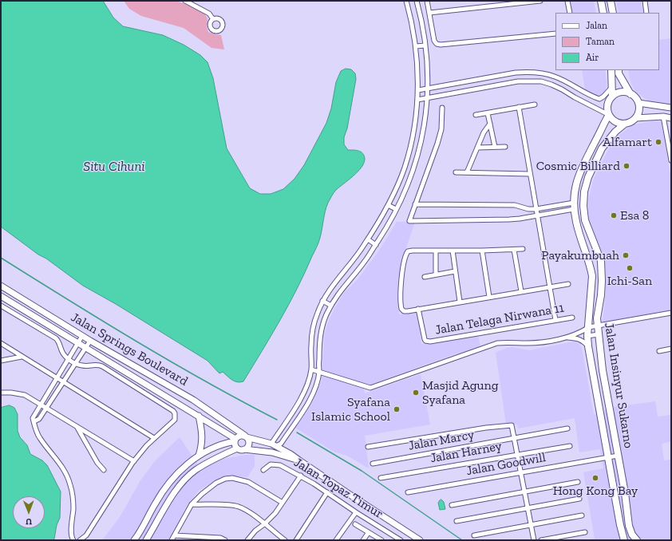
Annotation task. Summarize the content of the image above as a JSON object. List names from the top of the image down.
{
  "streets": {
    "main road": ["Jalan Springs Boulevard", "Jalan Insinyur Sukarno"],
    "street": [
      "Jalan Telaga Nirwana 11",
      "Jalan Marcy",
      "Jalan Harney",
      "Jalan Goodwill",
      "Jalan Topaz Timur"
    ]
  },
  "crossings": [
    ["Jalan Insinyur Sukarno", "Jalan Goodwill"]
  ],
  "water": ["Situ Cihuni"],
  "places": [
    "Alfamart",
    "Cosmic Billiard",
    "Esa 8",
    "Payakumbuah",
    "Ichi-San",
    "Masjid Agung Syafana",
    "Syafana Islamic School",
    "Hong Kong Bay"
  ],
  "legend": ["Jalan", "Taman", "Air"],
  "north": "bottom"
}
